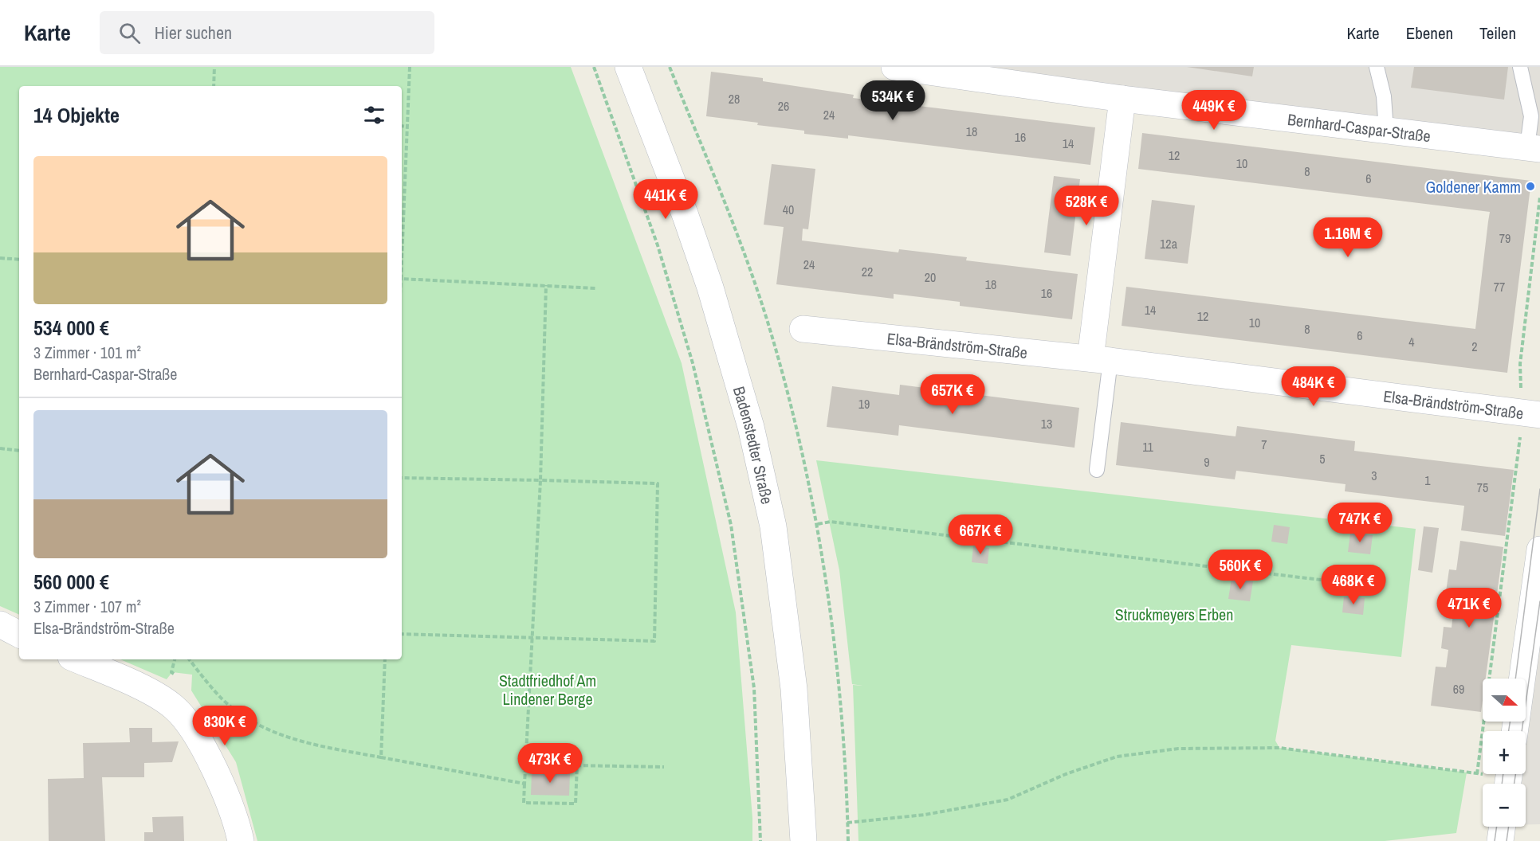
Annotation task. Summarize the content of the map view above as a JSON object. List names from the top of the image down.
{
  "streets": {
    "street": ["Bernhard-Caspar-Straße", "Elsa-Brändström-Straße", "Badenstedter Straße"]
  },
  "parks": ["Struckmeyers Erben", "Stadtfriedhof Am Lindener Berge"],
  "places": ["Goldener Kamm"],
  "house_numbers": [
    "28",
    "26",
    "24",
    "18",
    "16",
    "14",
    "12",
    "10",
    "8",
    "6",
    "40",
    "79",
    "12a",
    "24",
    "22",
    "20",
    "18",
    "77",
    "16",
    "14",
    "12",
    "10",
    "8",
    "6",
    "4",
    "2",
    "19",
    "13",
    "7",
    "11",
    "5",
    "9",
    "3",
    "1",
    "75",
    "69"
  ],
  "north": "right",
  "page": {
    "header": "Karte",
    "search": "Hier suchen",
    "nav": ["Karte", "Ebenen", "Teilen"],
    "price": [
      "534K €",
      "449K €",
      "441K €",
      "528K €",
      "1.16M €",
      "484K €",
      "657K €",
      "747K €",
      "667K €",
      "560K €",
      "468K €",
      "471K €",
      "830K €",
      "473K €"
    ],
    "heading": "14 Objekte",
    "list": [
      {
        "name": "534 000 €",
        "note": "3 Zimmer · 101 m² · Bernhard-Caspar-Straße"
      },
      {
        "name": "560 000 €",
        "note": "3 Zimmer · 107 m² · Elsa-Brändström-Straße"
      }
    ],
    "map_buttons": ["+", "−"]
  }
}
